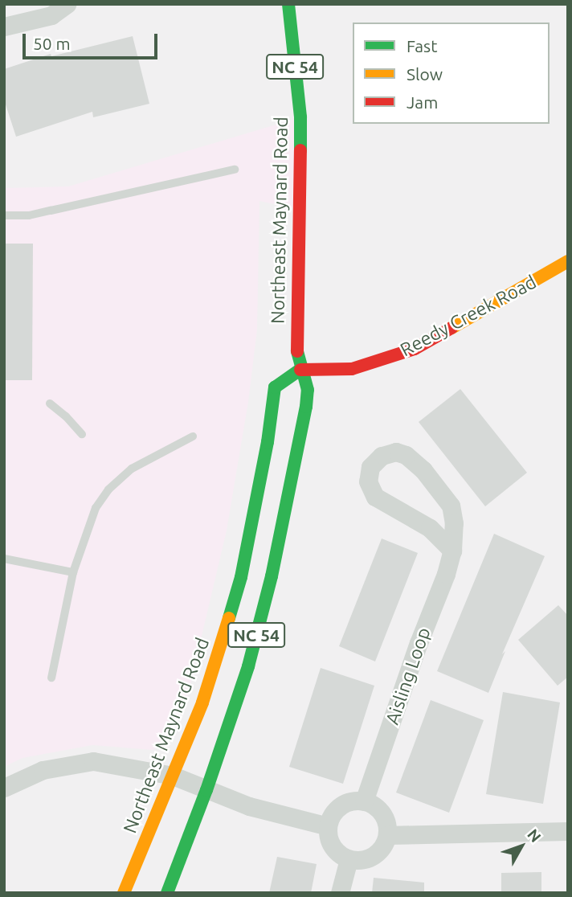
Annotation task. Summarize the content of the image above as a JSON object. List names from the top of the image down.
{
  "streets": {
    "main road": ["NC 54", "Northeast Maynard Road", "Reedy Creek Road"],
    "street": ["Aisling Loop"]
  },
  "crossings": [
    ["Northeast Maynard Road", "Reedy Creek Road"]
  ],
  "legend": ["Fast", "Slow", "Jam"],
  "scale_bar": "50 m",
  "north": "top right"
}
